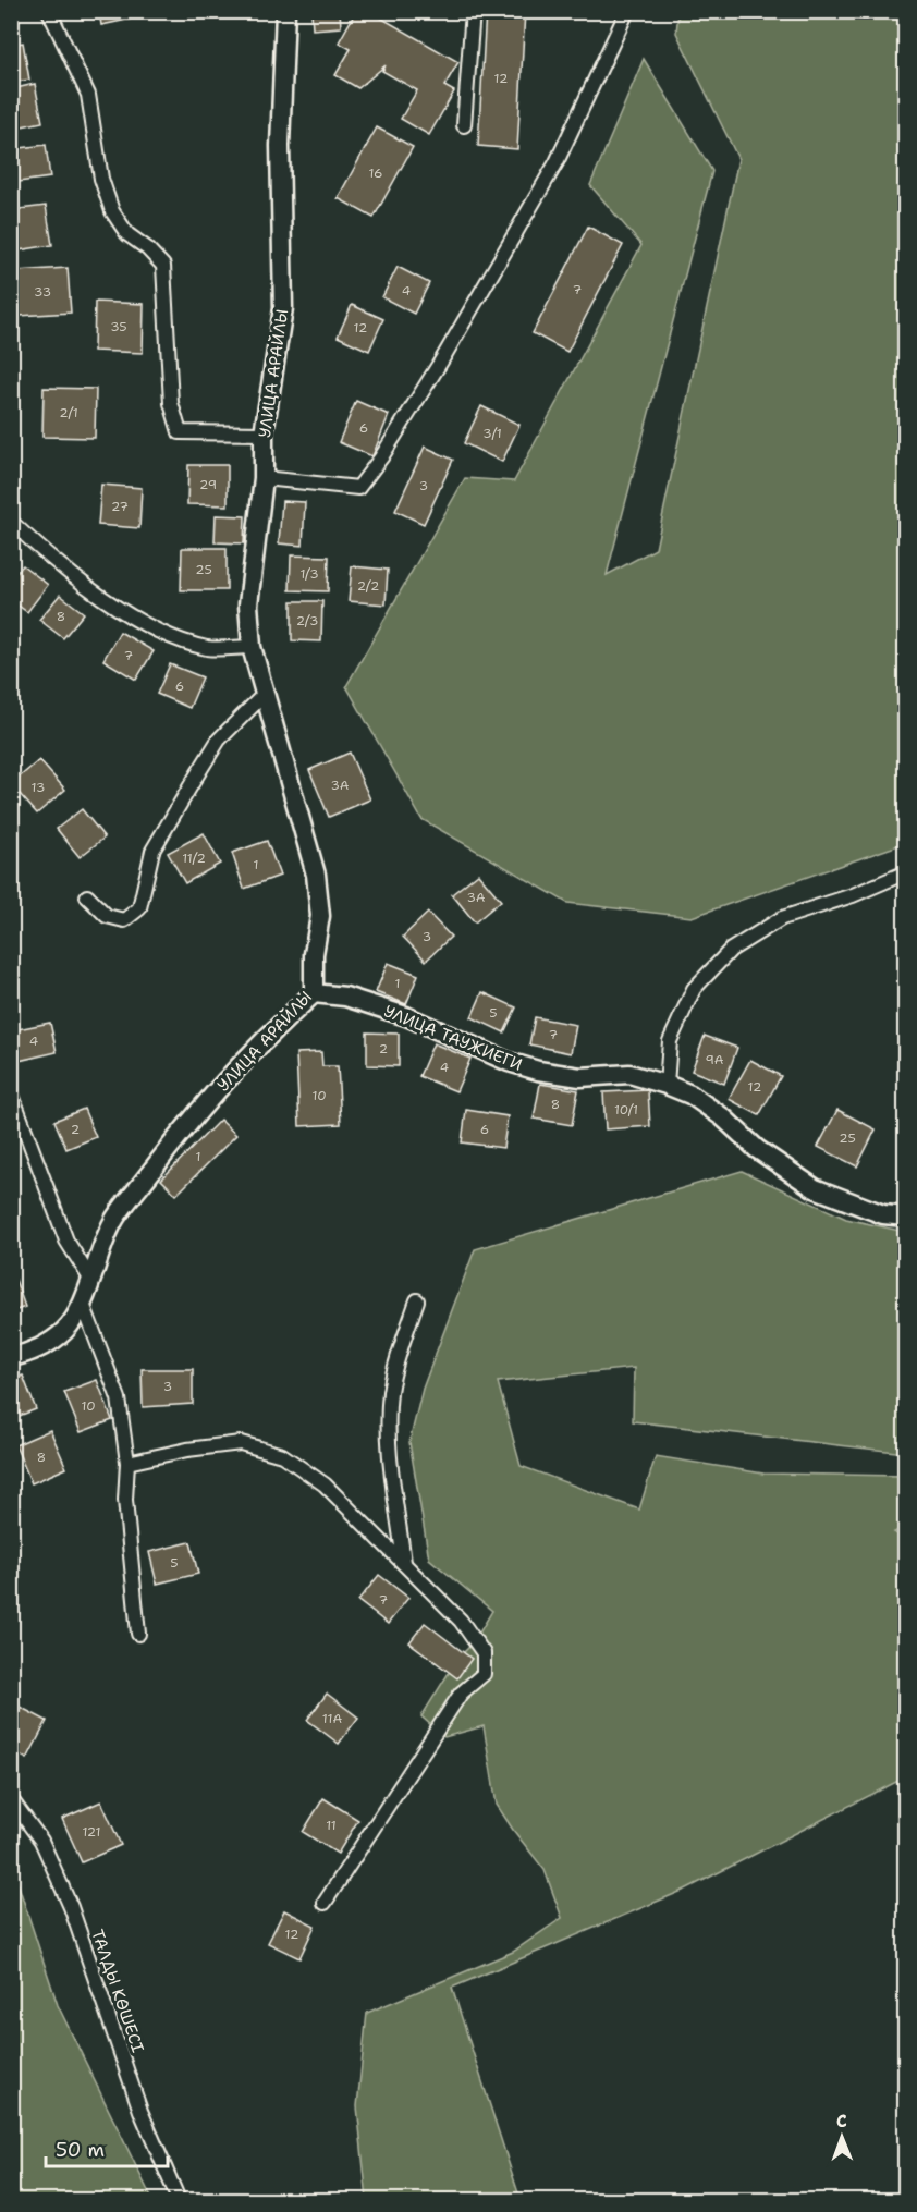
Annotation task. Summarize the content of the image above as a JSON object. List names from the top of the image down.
{
  "streets": {
    "street": ["УЛИЦА АРАЙЛЫ", "УЛИЦА ТАУЖИЕГИ", "ТАЛДЫ КӨШЕСІ"]
  },
  "crossings": [
    ["УЛИЦА АРАЙЛЫ", "УЛИЦА ТАУЖИЕГИ"]
  ],
  "house_numbers": [
    "12",
    "16",
    "7",
    "4",
    "33",
    "35",
    "12",
    "2/1",
    "6",
    "3/1",
    "29",
    "3",
    "27",
    "25",
    "1/3",
    "2/2",
    "8",
    "2/3",
    "7",
    "6",
    "3А",
    "13",
    "11/2",
    "1",
    "3А",
    "3",
    "1",
    "5",
    "7",
    "4",
    "2",
    "9А",
    "4",
    "12",
    "10",
    "8",
    "10/1",
    "2",
    "6",
    "25",
    "1",
    "3",
    "10",
    "8",
    "5",
    "7",
    "11А",
    "11",
    "121",
    "12"
  ],
  "scale_bar": "50 m",
  "north": "top"
}
